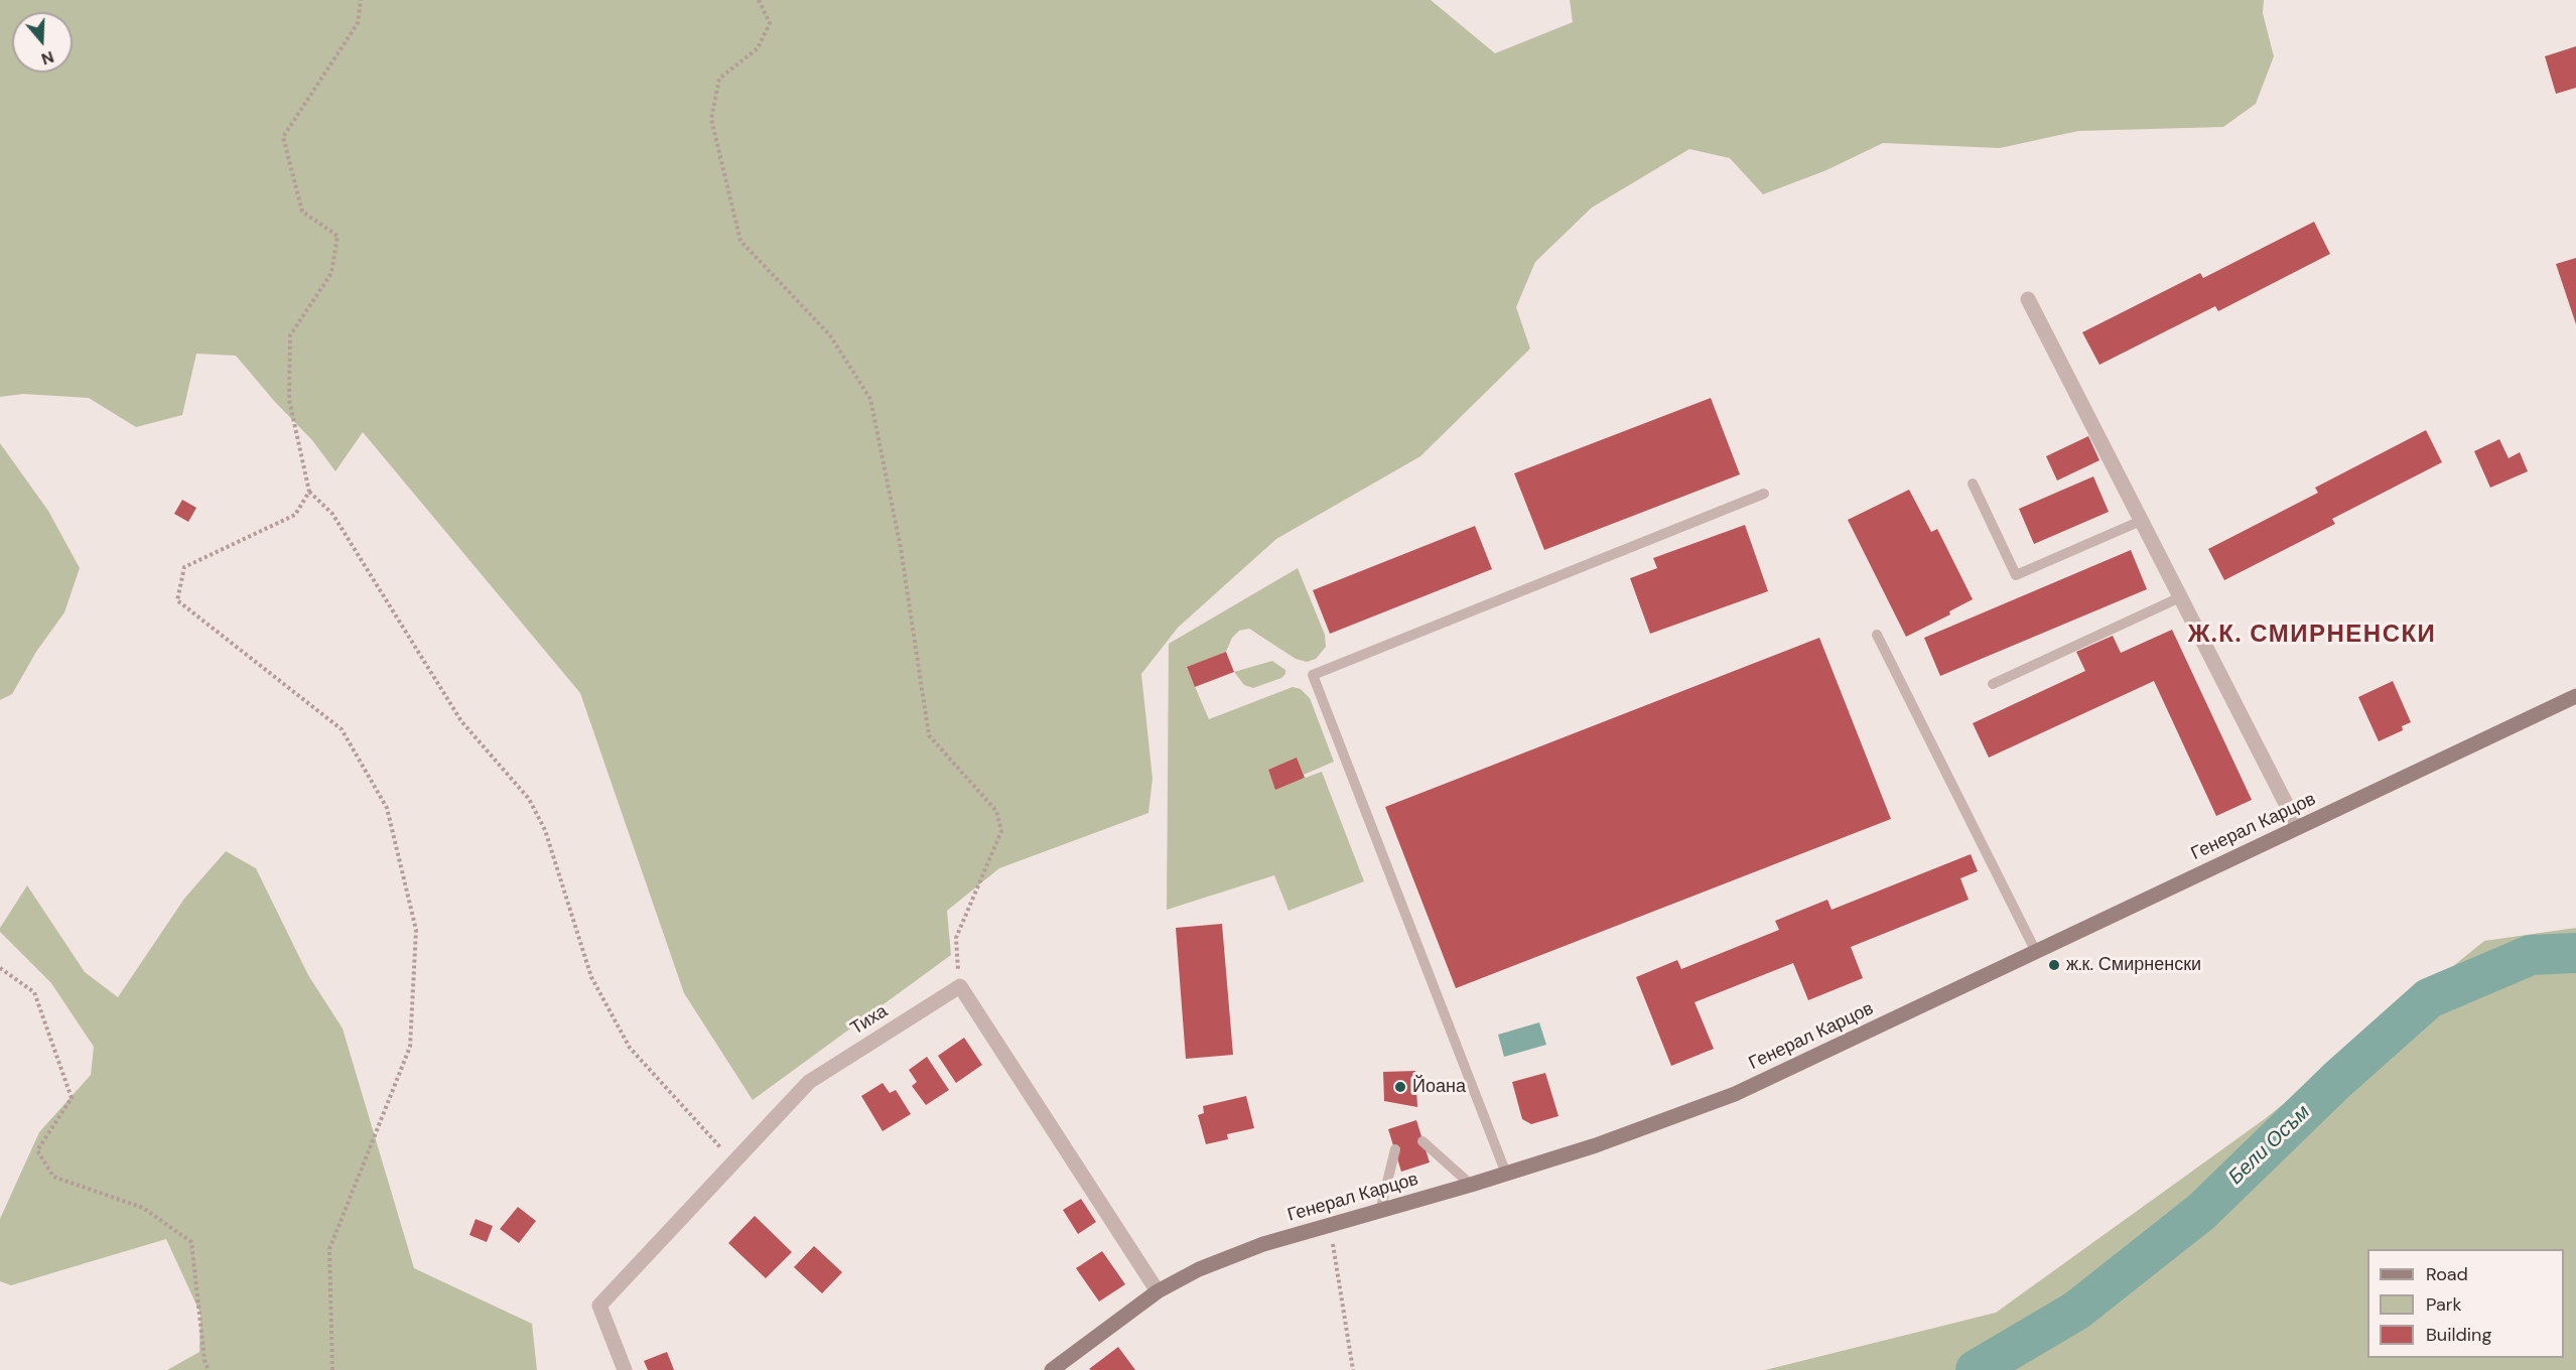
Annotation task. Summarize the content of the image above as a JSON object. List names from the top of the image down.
{
  "streets": {
    "main road": ["Генерал Карцов"],
    "street": ["Тиха"]
  },
  "districts": ["Ж.К. СМИРНЕНСКИ"],
  "water": ["Бели Осъм"],
  "places": ["ж.к. Смирненски", "Йоана"],
  "legend": ["Road", "Park", "Building"],
  "north": "bottom"
}
